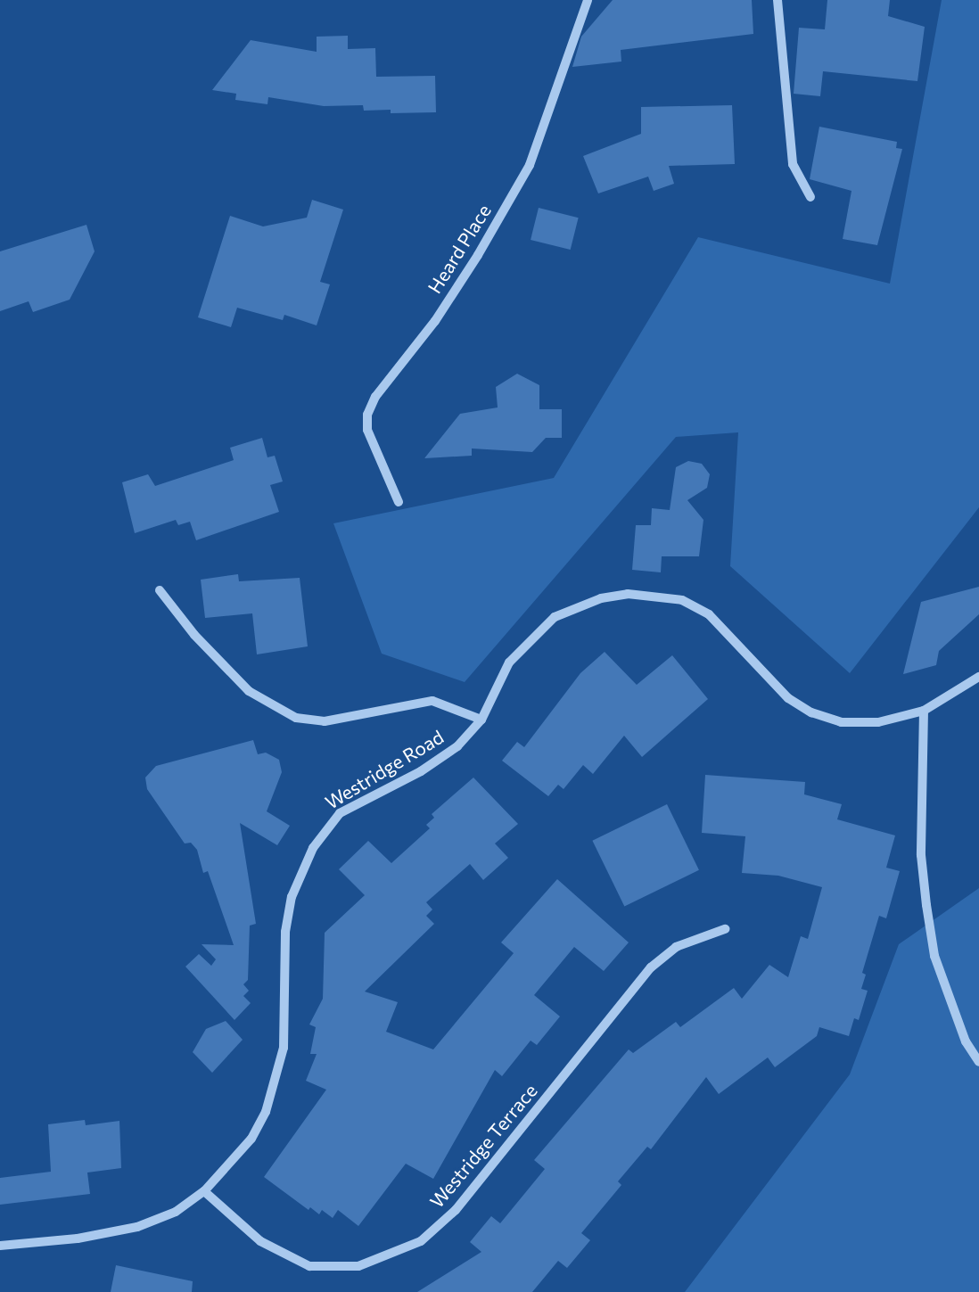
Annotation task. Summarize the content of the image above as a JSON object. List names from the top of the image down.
{
  "streets": {
    "street": ["Heard Place", "Westridge Road", "Westridge Terrace"]
  },
  "crossings": [
    ["Westridge Road", "Westridge Terrace"]
  ]
}
